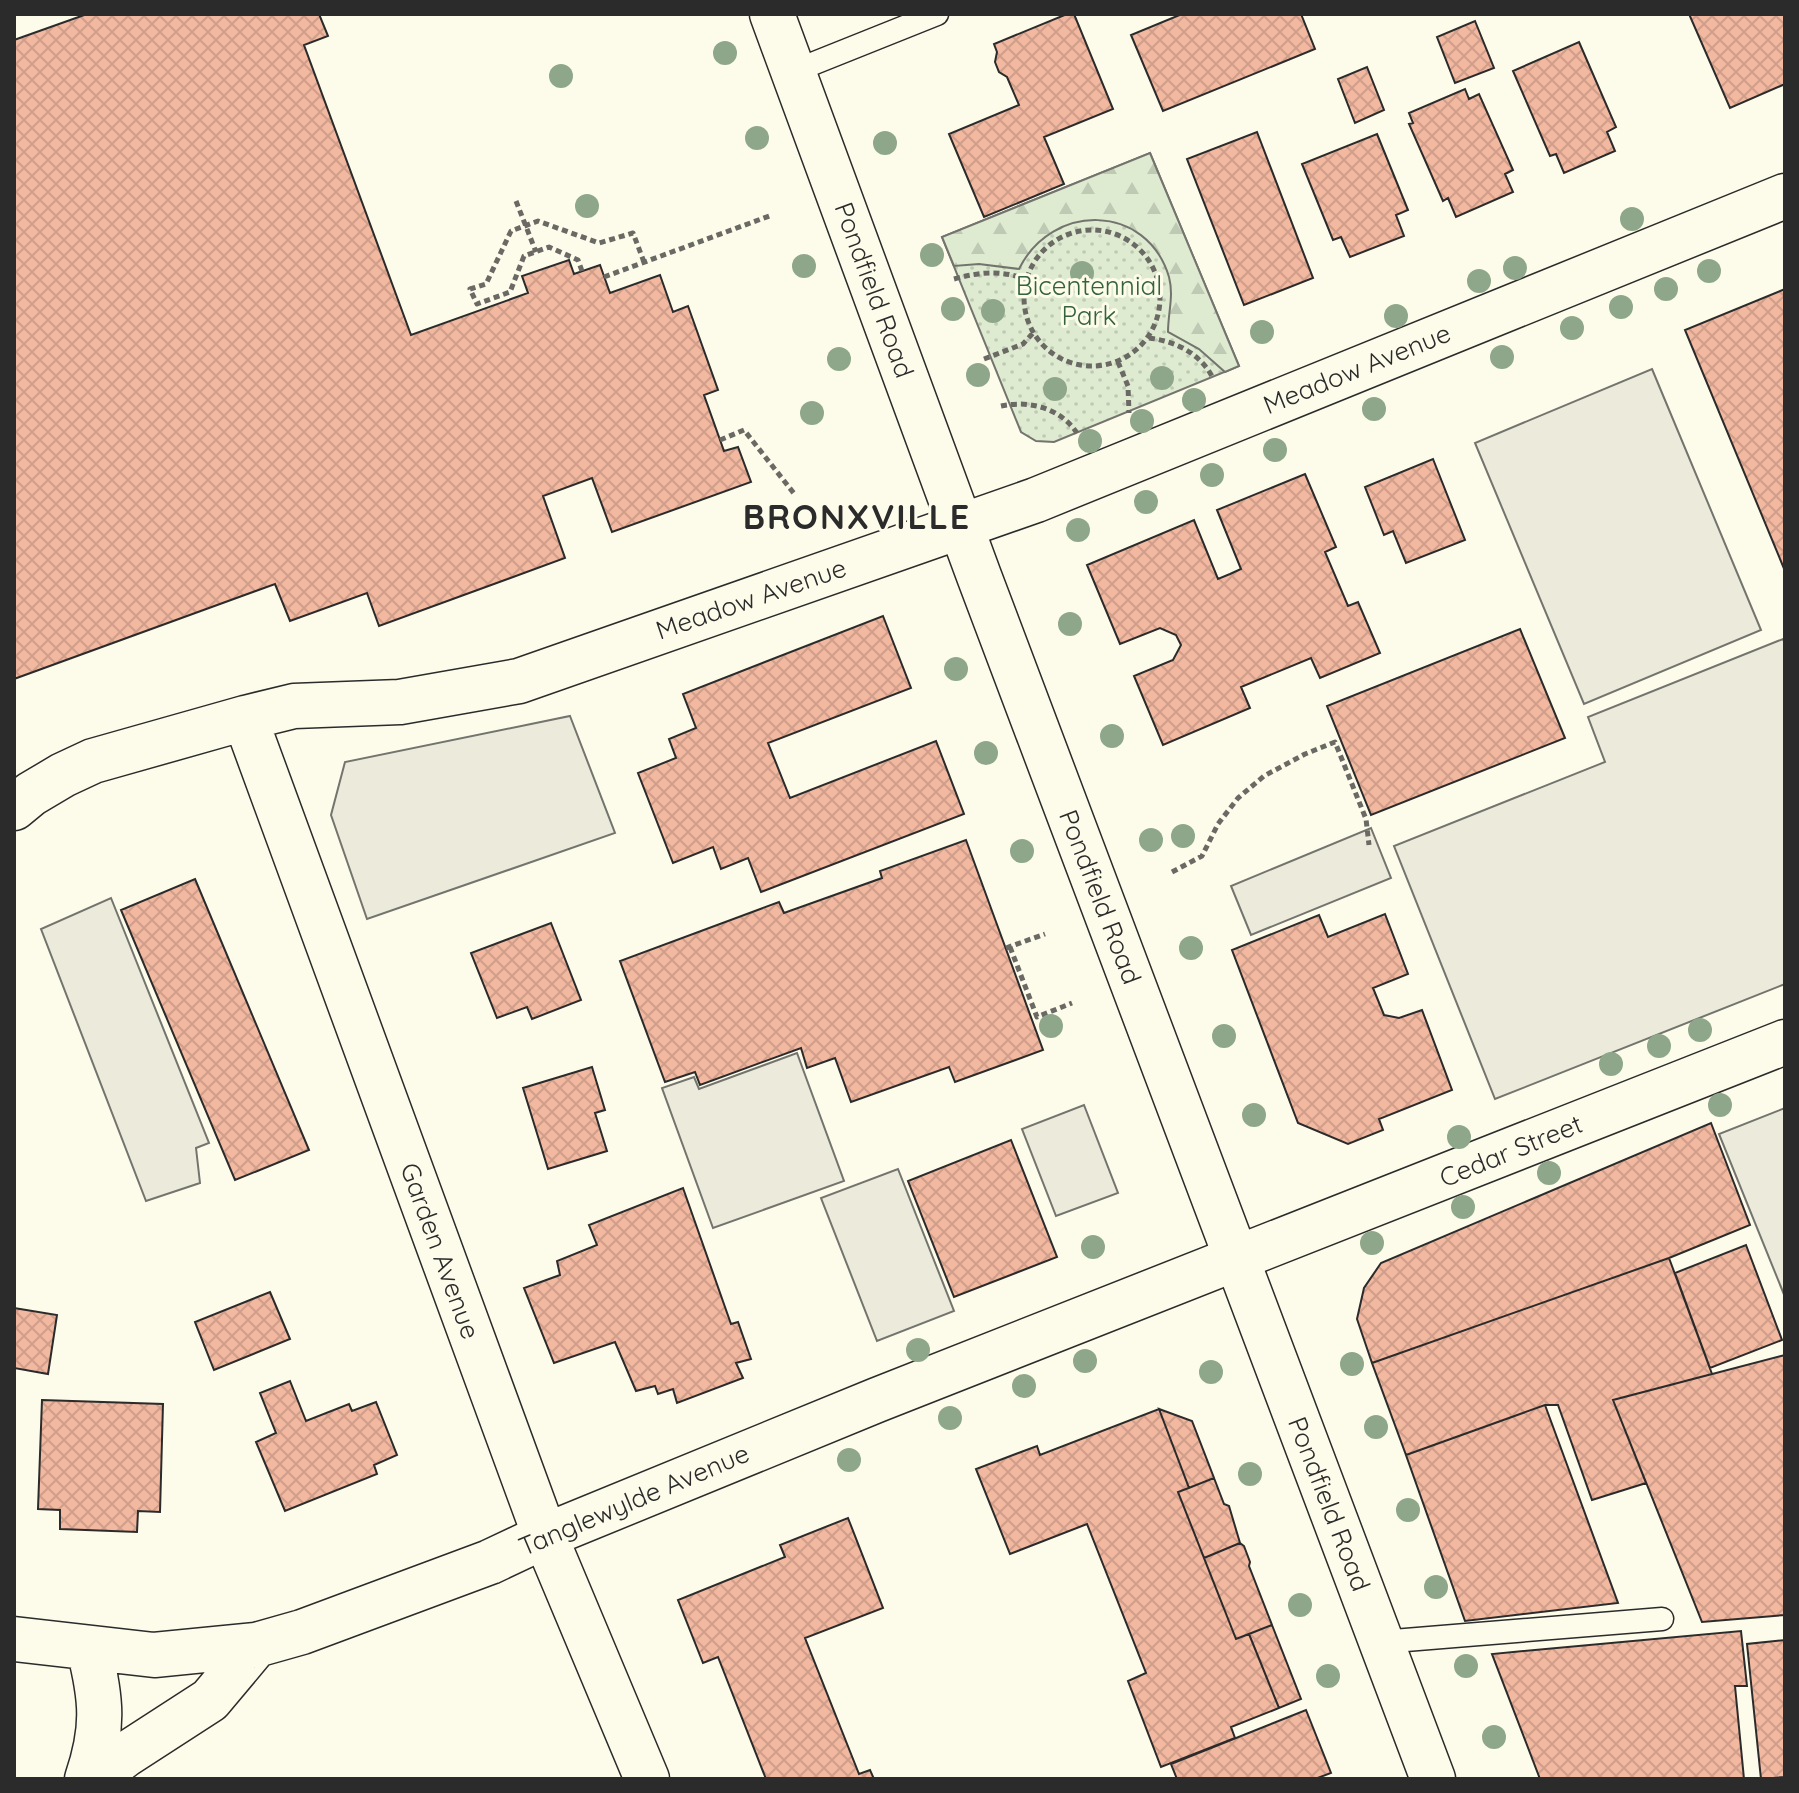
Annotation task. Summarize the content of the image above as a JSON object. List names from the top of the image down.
{
  "streets": {
    "street": [
      "Pondfield Road",
      "Meadow Avenue",
      "Cedar Street",
      "Garden Avenue",
      "Tanglewylde Avenue"
    ]
  },
  "crossings": [
    ["Pondfield Road", "Meadow Avenue"],
    ["Pondfield Road", "Cedar Street"],
    ["Pondfield Road", "Tanglewylde Avenue"],
    ["Meadow Avenue", "Garden Avenue"],
    ["Cedar Street", "Tanglewylde Avenue"],
    ["Garden Avenue", "Tanglewylde Avenue"]
  ],
  "districts": ["BRONXVILLE"],
  "parks": ["Bicentennial Park"]
}
